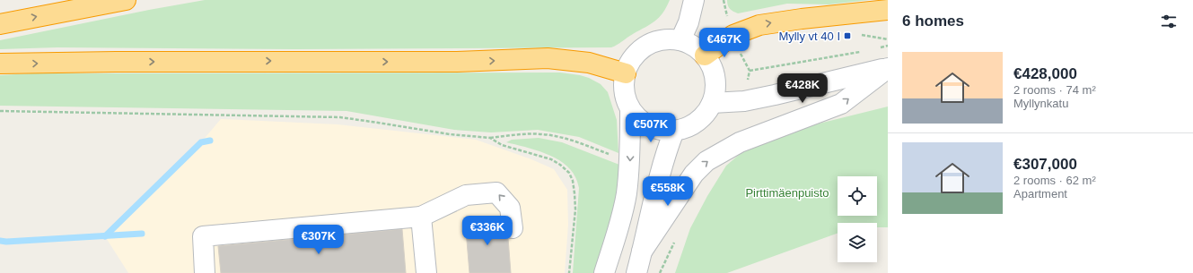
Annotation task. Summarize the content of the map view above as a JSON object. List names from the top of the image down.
{
  "parks": ["Pirttimäenpuisto"],
  "places": {
    "transit": ["Mylly vt 40 I"]
  },
  "page": {
    "heading": "6 homes",
    "price": [
      "€467K",
      "€428K",
      "€507K",
      "€558K",
      "€336K",
      "€307K"
    ],
    "list": [
      {
        "name": "€428,000",
        "note": "2 rooms · 74 m² · Myllynkatu"
      },
      {
        "name": "€307,000",
        "note": "2 rooms · 62 m² · Apartment"
      }
    ]
  }
}
